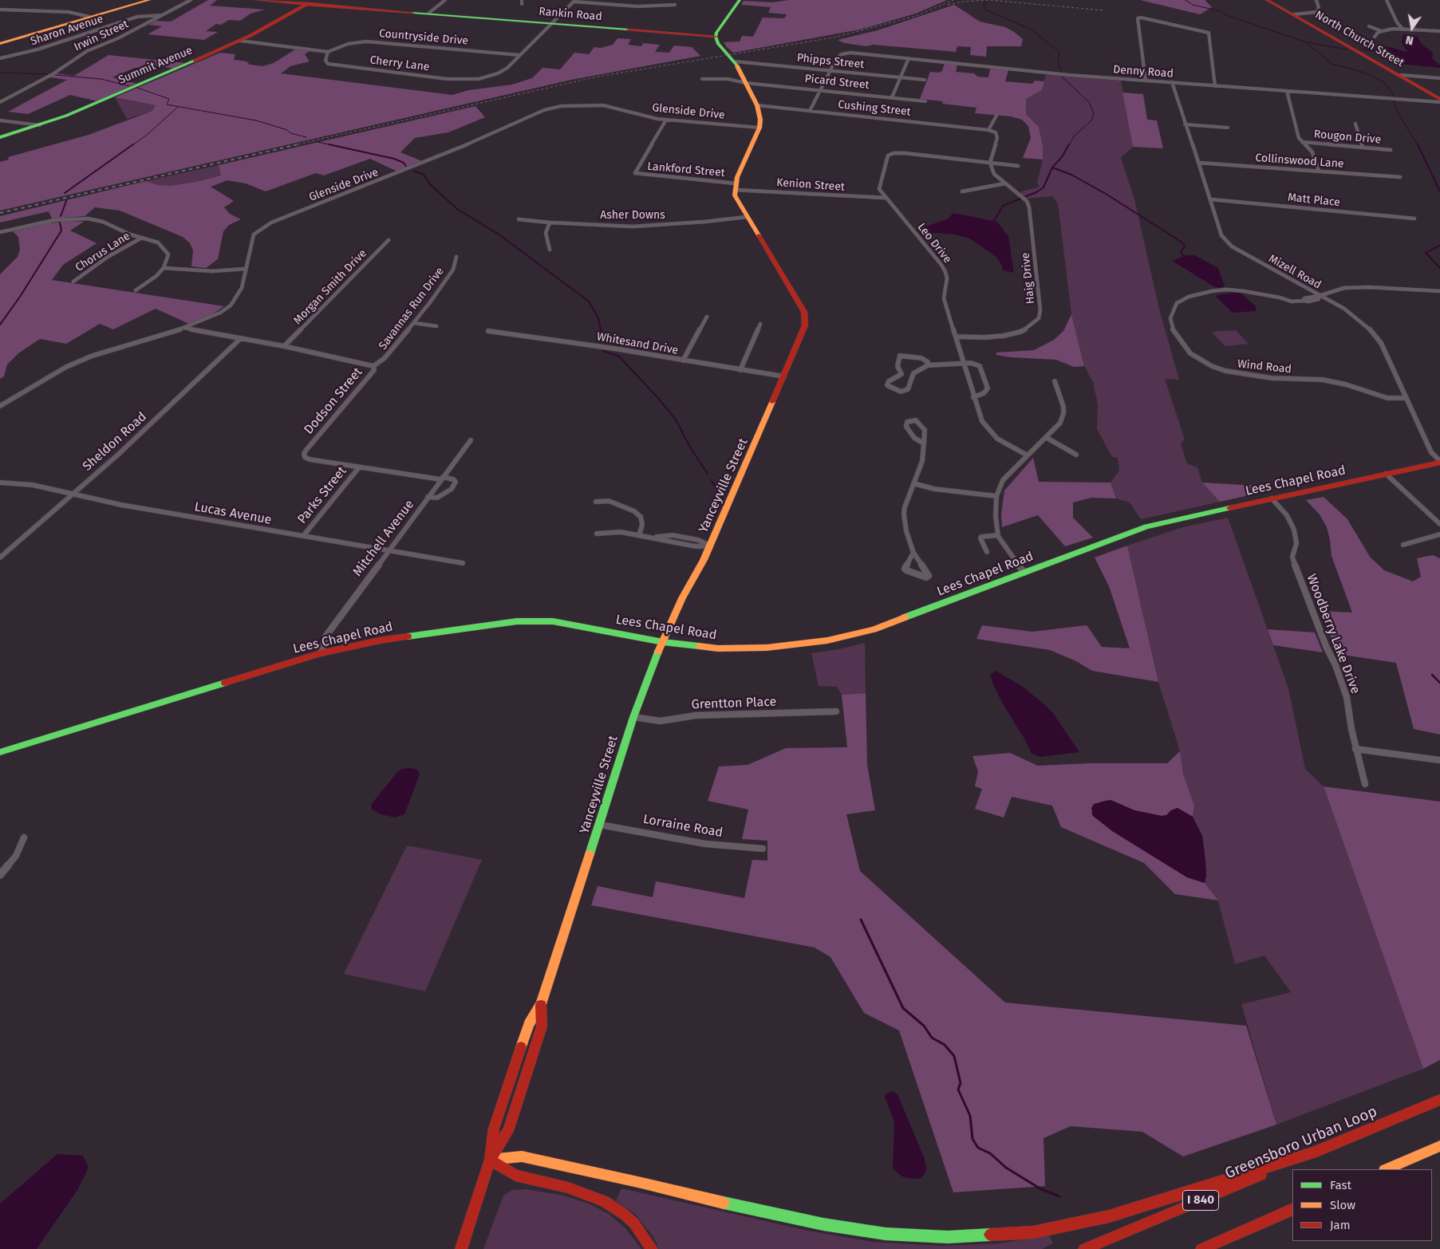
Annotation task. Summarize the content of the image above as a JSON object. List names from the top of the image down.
{
  "streets": {
    "main road": [
      "Rankin Road",
      "North Church Street",
      "Summit Avenue",
      "Lees Chapel Road",
      "Yanceyville Street",
      "Greensboro Urban Loop",
      "I 840"
    ],
    "street": [
      "Sharon Avenue",
      "Irwin Street",
      "Countryside Drive",
      "Phipps Street",
      "Cherry Lane",
      "Denny Road",
      "Picard Street",
      "Cushing Street",
      "Glenside Drive",
      "Rougon Drive",
      "Collinswood Lane",
      "Lankford Street",
      "Kenion Street",
      "Matt Place",
      "Asher Downs",
      "Leo Drive",
      "Chorus Lane",
      "Mizell Road",
      "Haig Drive",
      "Morgan Smith Drive",
      "Savannas Run Drive",
      "Whitesand Drive",
      "Wind Road",
      "Dodson Street",
      "Sheldon Road",
      "Parks Street",
      "Lucas Avenue",
      "Mitchell Avenue",
      "Woodberry Lake Drive",
      "Grentton Place",
      "Lorraine Road"
    ]
  },
  "crossings": [
    ["Rankin Road", "Cherry Lane"],
    ["Rankin Road", "Summit Avenue"],
    ["Sharon Avenue", "Irwin Street"],
    ["Countryside Drive", "Cherry Lane"],
    ["Phipps Street", "Denny Road"],
    ["Denny Road", "Mizell Road"],
    ["Glenside Drive", "Lankford Street"],
    ["Glenside Drive", "Dodson Street"],
    ["Collinswood Lane", "Mizell Road"],
    ["Lankford Street", "Kenion Street"],
    ["Lankford Street", "Yanceyville Street"],
    ["Kenion Street", "Leo Drive"],
    ["Kenion Street", "Yanceyville Street"],
    ["Matt Place", "Mizell Road"],
    ["Asher Downs", "Yanceyville Street"],
    ["Leo Drive", "Haig Drive"],
    ["Mizell Road", "Wind Road"],
    ["Mizell Road", "Lees Chapel Road"],
    ["Morgan Smith Drive", "Dodson Street"],
    ["Savannas Run Drive", "Dodson Street"],
    ["Whitesand Drive", "Yanceyville Street"],
    ["Dodson Street", "Sheldon Road"],
    ["Dodson Street", "Parks Street"],
    ["Dodson Street", "Mitchell Avenue"],
    ["Sheldon Road", "Lucas Avenue"],
    ["Lees Chapel Road", "Yanceyville Street"],
    ["Lees Chapel Road", "Mitchell Avenue"],
    ["Lees Chapel Road", "Woodberry Lake Drive"],
    ["Yanceyville Street", "Grentton Place"],
    ["Yanceyville Street", "Lorraine Road"],
    ["Parks Street", "Lucas Avenue"],
    ["Lucas Avenue", "Mitchell Avenue"]
  ],
  "legend": ["Fast", "Slow", "Jam"],
  "north": "bottom"
}
